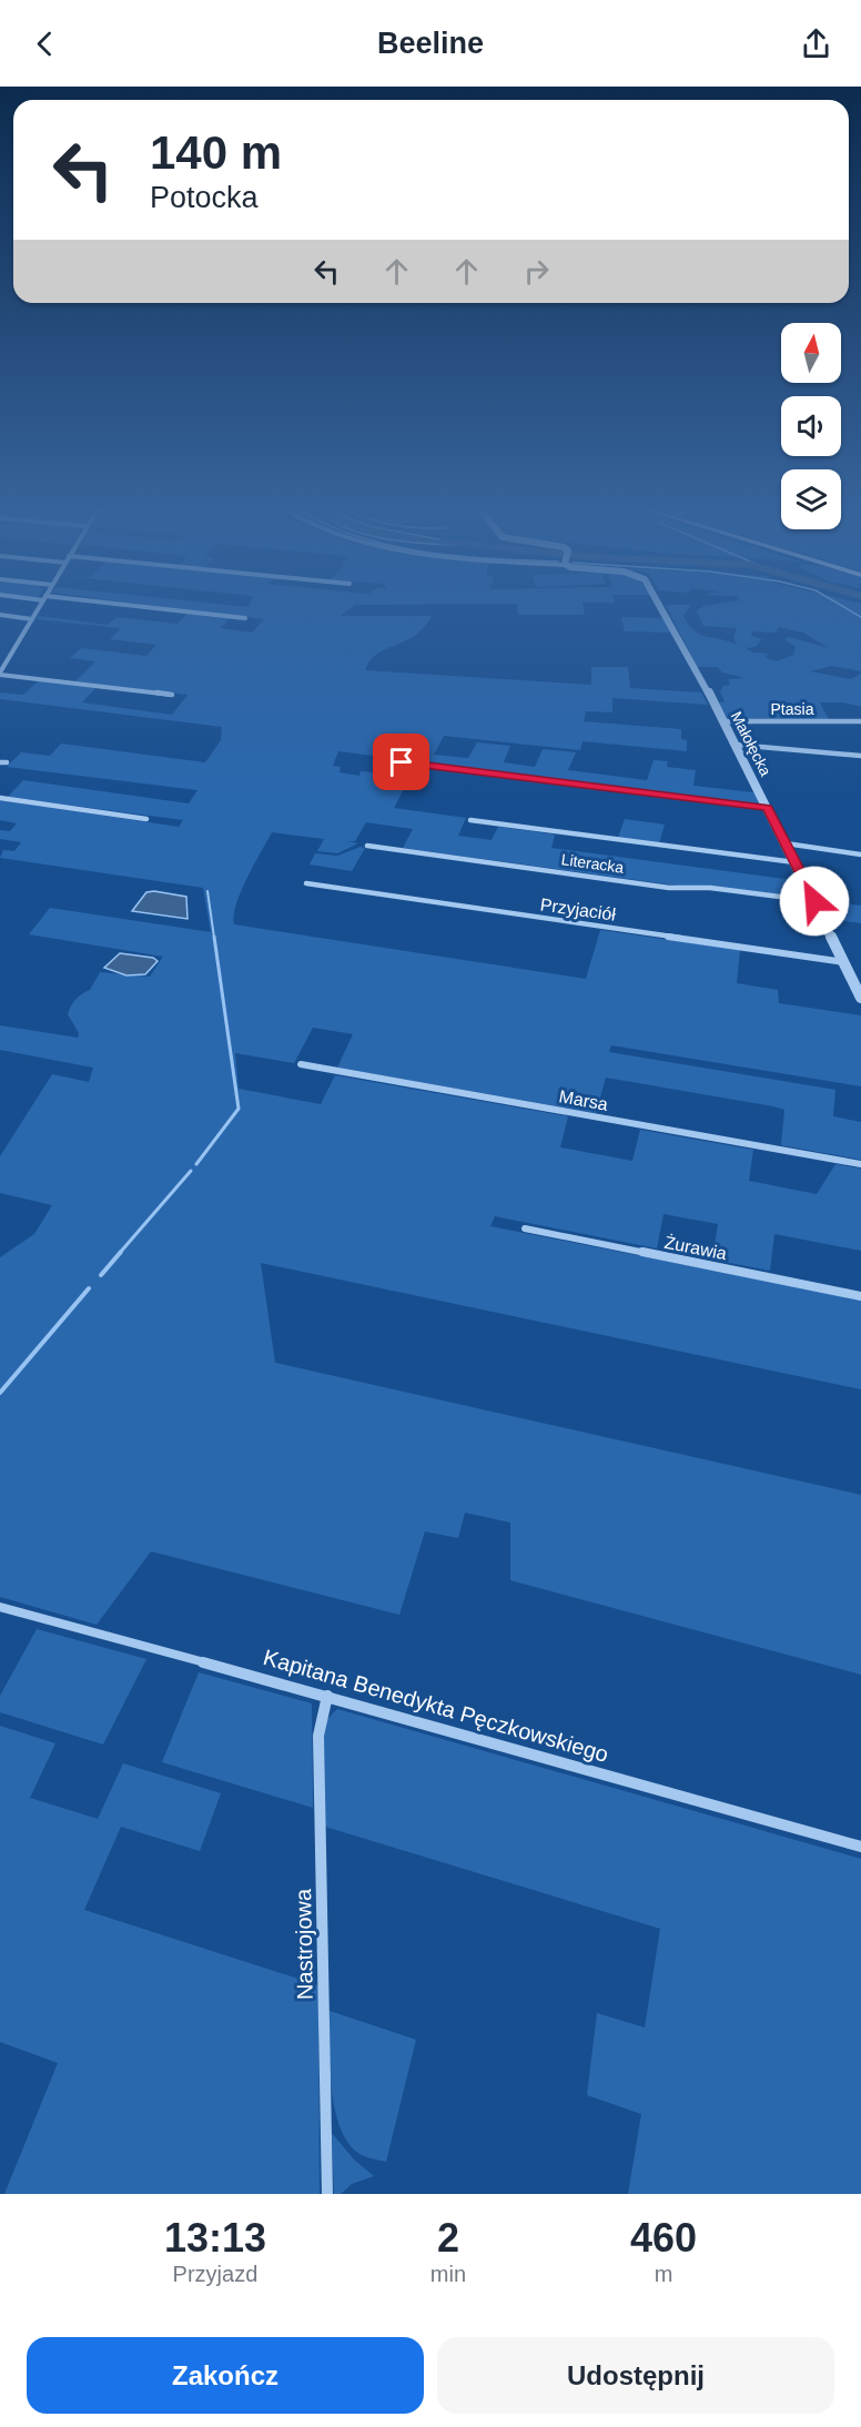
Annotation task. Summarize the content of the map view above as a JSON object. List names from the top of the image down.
{
  "streets": {
    "street": [
      "Ptasia",
      "Małołęcka",
      "Literacka",
      "Przyjaciół",
      "Marsa",
      "Żurawia",
      "Kapitana Benedykta Pęczkowskiego",
      "Nastrojowa"
    ]
  },
  "crossings": [
    ["Ptasia", "Małołęcka"],
    ["Małołęcka", "Literacka"],
    ["Małołęcka", "Przyjaciół"],
    ["Kapitana Benedykta Pęczkowskiego", "Nastrojowa"]
  ],
  "north": "top",
  "page": {
    "header": "Beeline",
    "turn": ["140 m", "Potocka"],
    "eta": [
      "13:13",
      "Przyjazd",
      "2",
      "min",
      "460",
      "m"
    ],
    "buttons": ["Zakończ", "Udostępnij"]
  }
}
